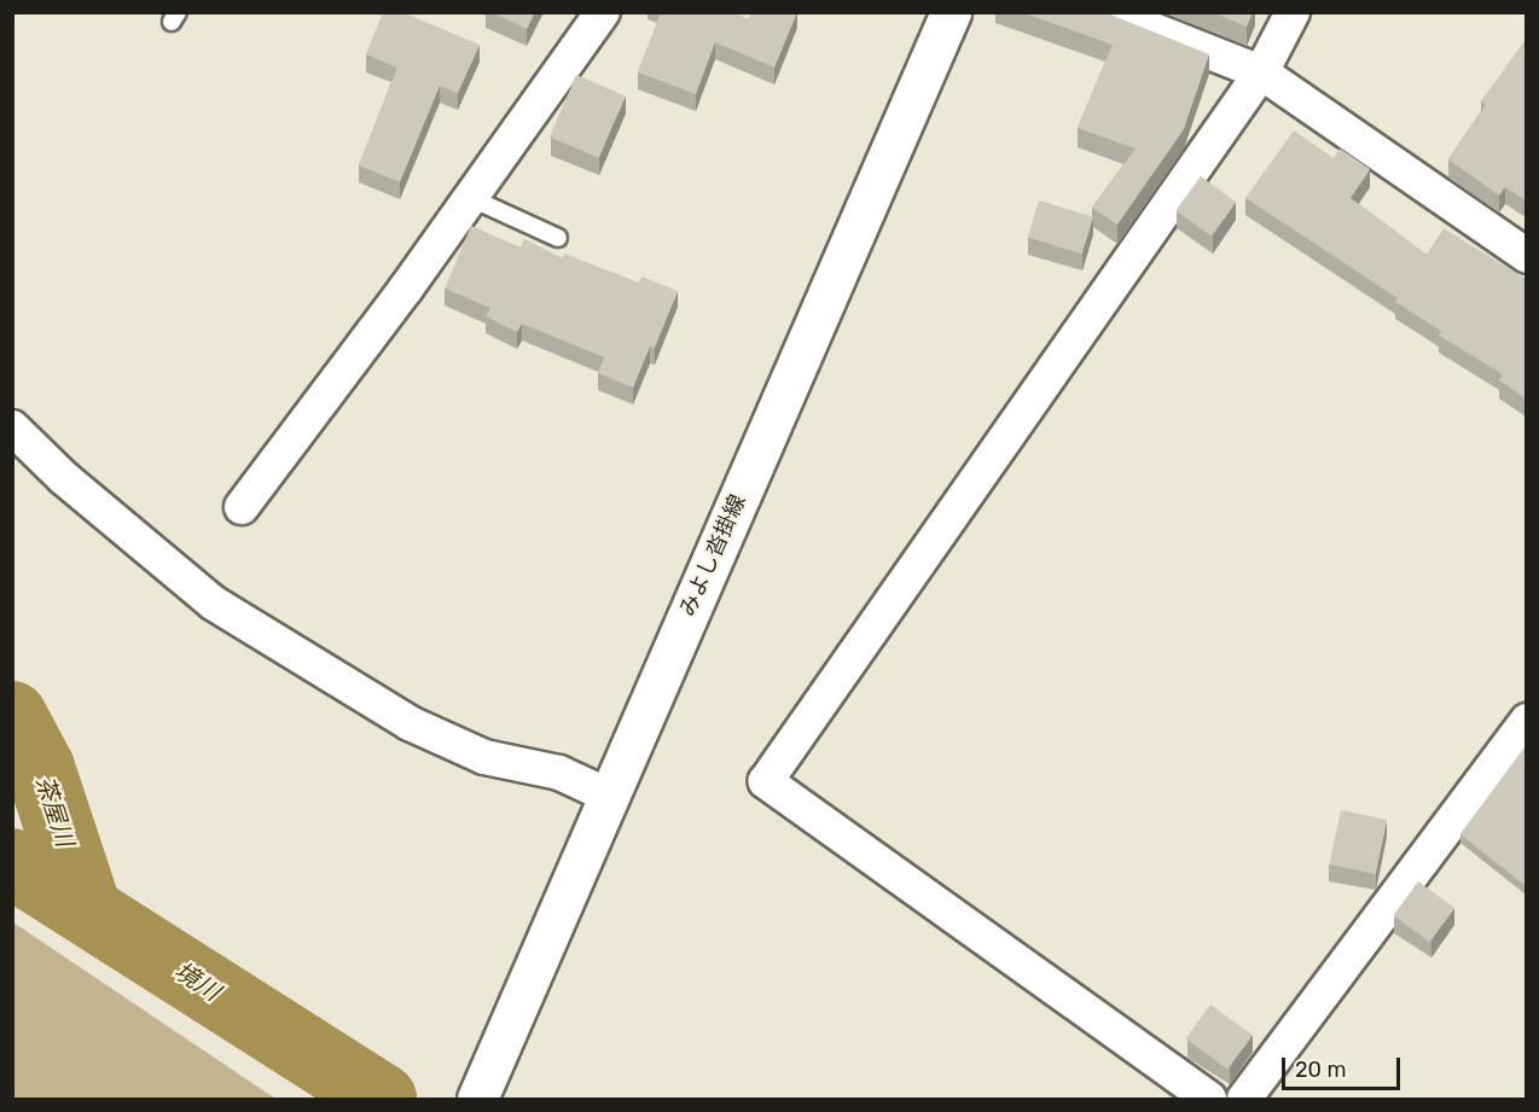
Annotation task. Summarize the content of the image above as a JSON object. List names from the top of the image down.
{
  "streets": {
    "main road": ["みよし沓掛線"]
  },
  "water": ["茶屋川", "境川"],
  "scale_bar": "20 m"
}
